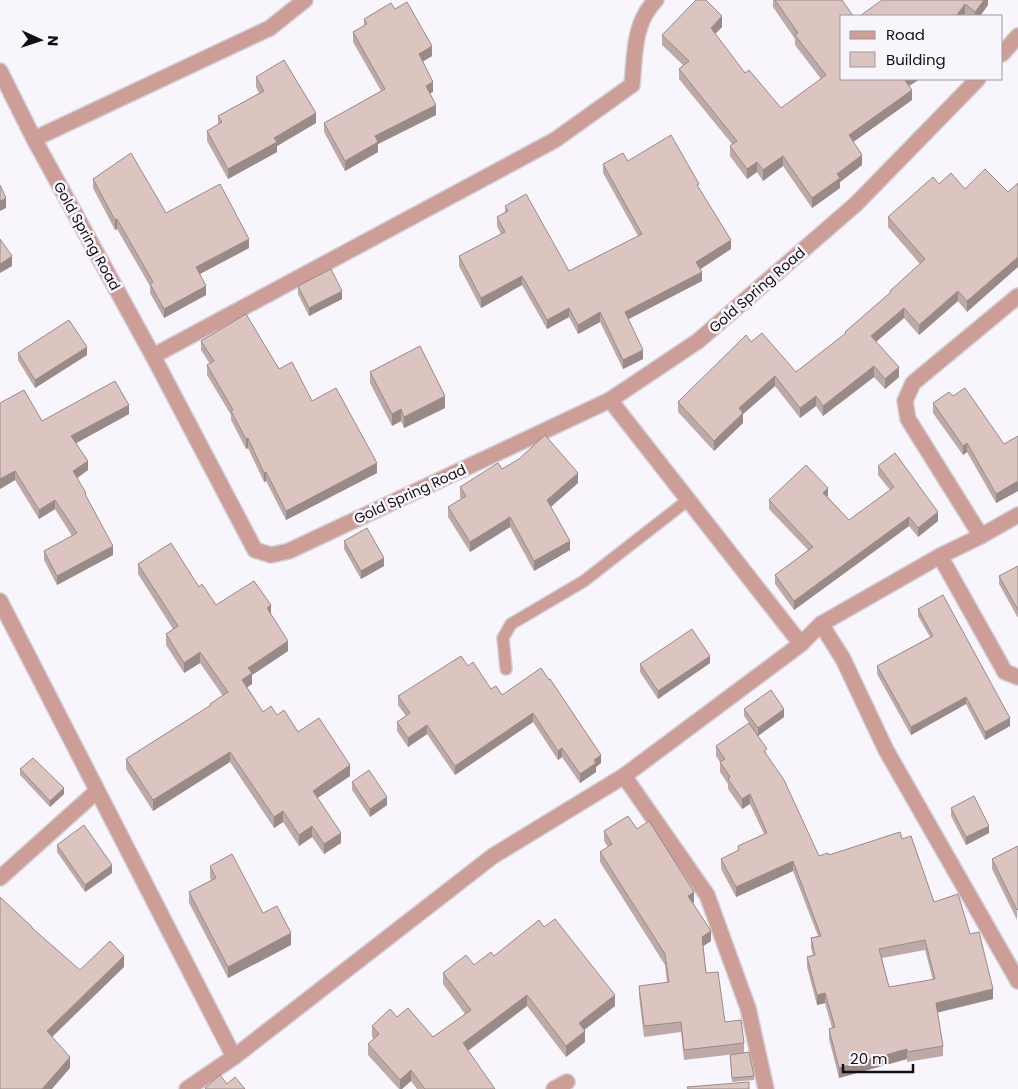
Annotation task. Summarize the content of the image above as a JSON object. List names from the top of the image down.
{
  "streets": {
    "street": ["Gold Spring Road"]
  },
  "legend": ["Road", "Building"],
  "scale_bar": "20 m",
  "north": "right"
}
